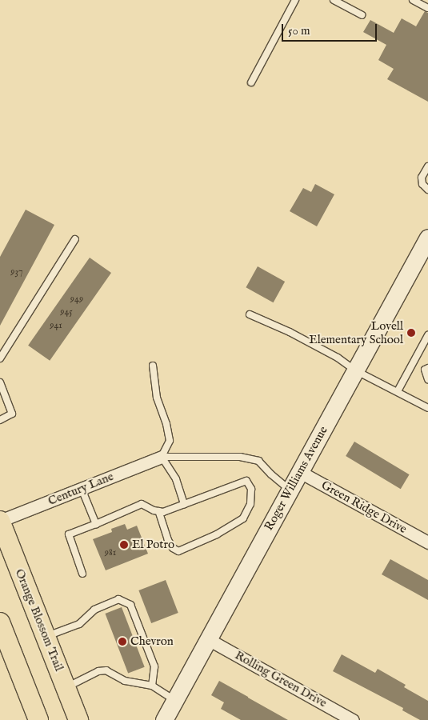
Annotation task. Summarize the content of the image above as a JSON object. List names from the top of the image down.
{
  "streets": {
    "main road": ["Orange Blossom Trail"],
    "street": [
      "Roger Williams Avenue",
      "Century Lane",
      "Green Ridge Drive",
      "Rolling Green Drive"
    ]
  },
  "crossings": [
    ["Roger Williams Avenue", "Green Ridge Drive"],
    ["Roger Williams Avenue", "Rolling Green Drive"],
    ["Century Lane", "Orange Blossom Trail"]
  ],
  "places": ["Lovell Elementary School", "El Potro", "Chevron"],
  "house_numbers": [
    "937",
    "949",
    "945",
    "941",
    "981"
  ],
  "scale_bar": "50 m"
}
